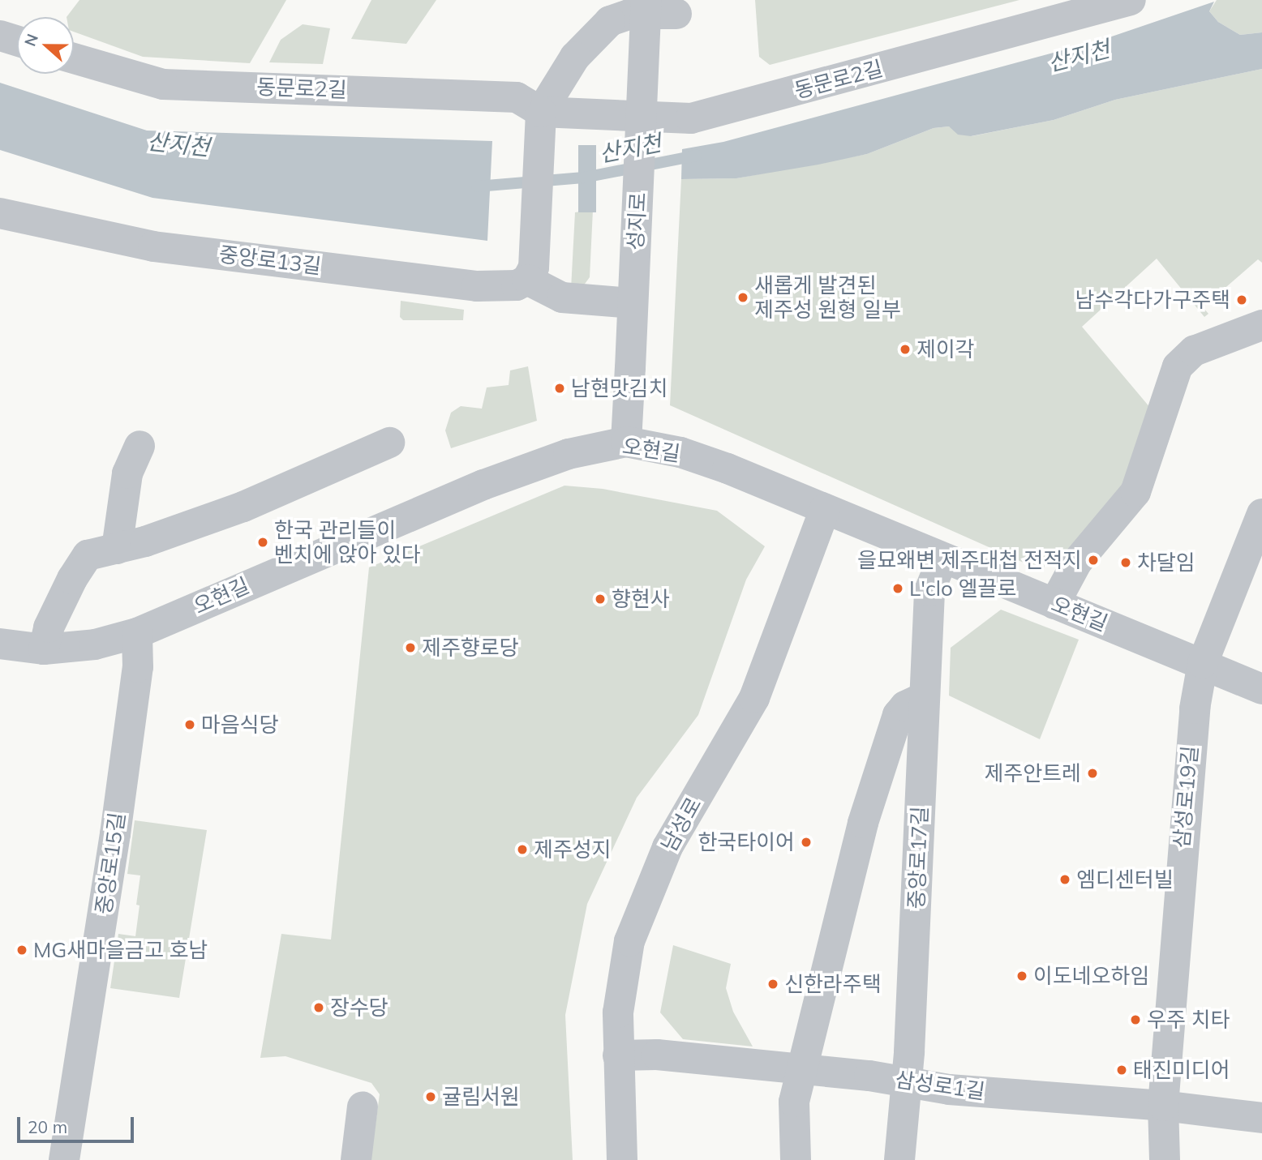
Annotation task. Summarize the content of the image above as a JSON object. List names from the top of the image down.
{
  "streets": {
    "street": [
      "동문로2길",
      "성지로",
      "중앙로13길",
      "오현길",
      "삼성로19길",
      "남성로",
      "중앙로17길",
      "중앙로15길",
      "삼성로1길"
    ]
  },
  "crossings": [
    ["성지로", "오현길"],
    ["오현길", "삼성로19길"],
    ["오현길", "남성로"],
    ["오현길", "중앙로17길"],
    ["오현길", "중앙로15길"],
    ["삼성로19길", "삼성로1길"],
    ["남성로", "삼성로1길"],
    ["중앙로17길", "삼성로1길"]
  ],
  "water": ["산지천"],
  "places": [
    "새롭게 발견된 제주성 원형 일부",
    "남수각다가구주택",
    "제이각",
    "남현맛김치",
    "한국 관리들이 벤치에 앉아 있다",
    "을묘왜변 제주대첩 전적지",
    "차달임",
    "L'clo 엘끌로",
    "향현사",
    "제주향로당",
    "마음식당",
    "제주안트레",
    "한국타이어",
    "제주성지",
    "엠디센터빌",
    "MG새마을금고 호남",
    "이도네오하임",
    "신한라주택",
    "장수당",
    "우주 치타",
    "태진미디어",
    "귤림서원"
  ],
  "scale_bar": "20 m",
  "north": "left"
}
